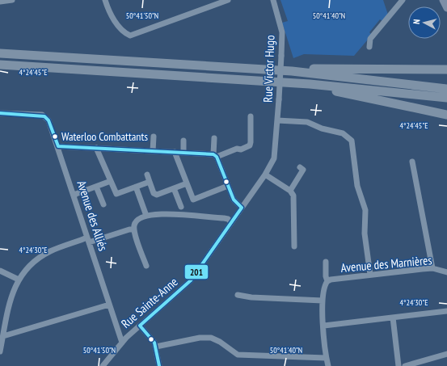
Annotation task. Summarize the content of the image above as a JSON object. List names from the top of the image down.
{
  "streets": {
    "street": [
      "Rue Victor Hugo",
      "Avenue des Alliés",
      "Avenue des Marnières",
      "Rue Sainte-Anne"
    ]
  },
  "crossings": [
    ["Rue Victor Hugo", "Rue Sainte-Anne"],
    ["Avenue des Alliés", "Rue Sainte-Anne"]
  ],
  "places": ["Waterloo Combattants"],
  "lines": ["transit line 201"],
  "north": "left",
  "coordinates": [
    "50°41'50\"N",
    "50°41'40\"N",
    "4°24'45\"E",
    "4°24'30\"E"
  ]
}
